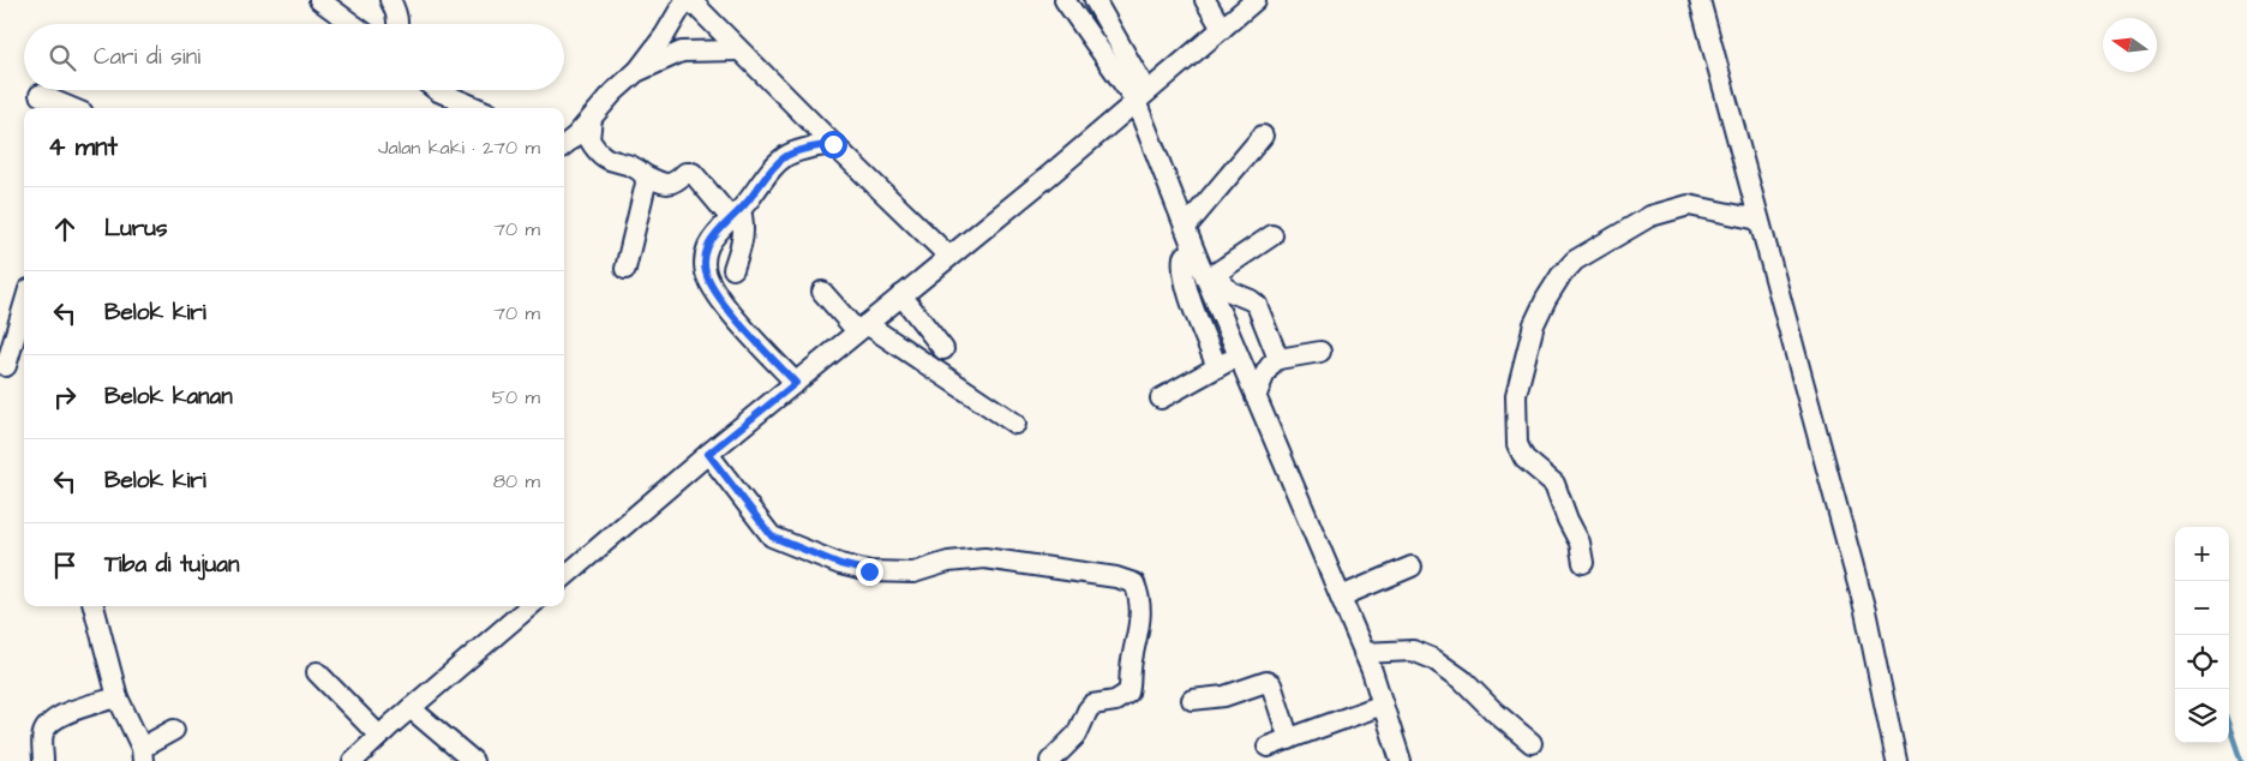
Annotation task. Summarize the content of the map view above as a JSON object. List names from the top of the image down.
{
  "north": "left",
  "page": {
    "search": "Cari di sini",
    "heading": ["4 mnt", "Jalan kaki · 270 m"],
    "list": [
      ["Lurus", "70 m"],
      ["Belok kiri", "70 m"],
      ["Belok kanan", "50 m"],
      ["Belok kiri", "80 m"],
      "Tiba di tujuan"
    ],
    "map_buttons": ["+", "−"]
  }
}
